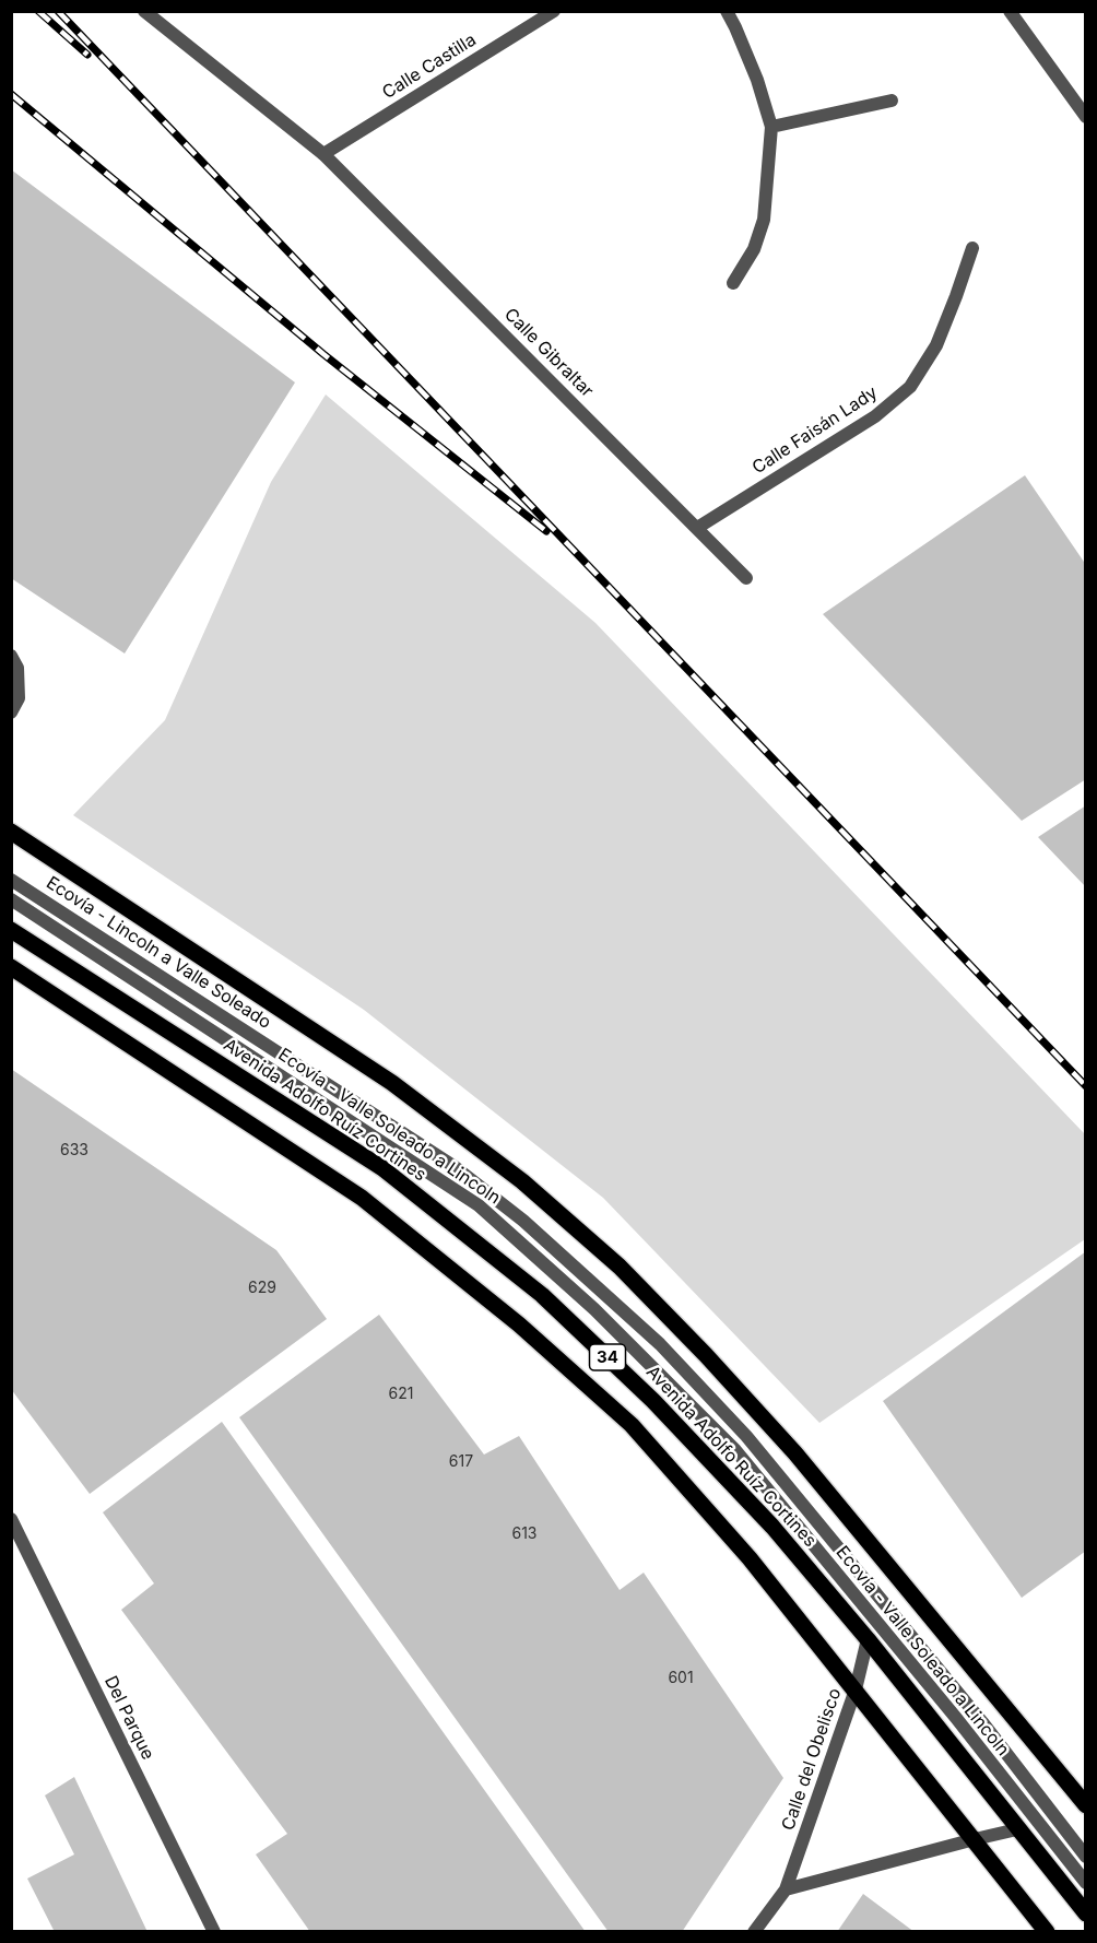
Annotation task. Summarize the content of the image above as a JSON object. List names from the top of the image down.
{
  "streets": {
    "main road": ["Avenida Adolfo Ruíz Cortines", "34"],
    "street": [
      "Calle Castilla",
      "Calle Gibraltar",
      "Calle Faisán Lady",
      "Ecovía - Lincoln a Valle Soleado",
      "Ecovía - Valle Soleado a Lincoln",
      "Del Parque",
      "Calle del Obelisco"
    ]
  },
  "crossings": [
    ["Calle Castilla", "Calle Gibraltar"],
    ["Calle Gibraltar", "Calle Faisán Lady"],
    ["Avenida Adolfo Ruíz Cortines", "Calle del Obelisco"],
    ["34", "Calle del Obelisco"]
  ],
  "house_numbers": [
    "633",
    "629",
    "621",
    "617",
    "613",
    "601"
  ]
}
